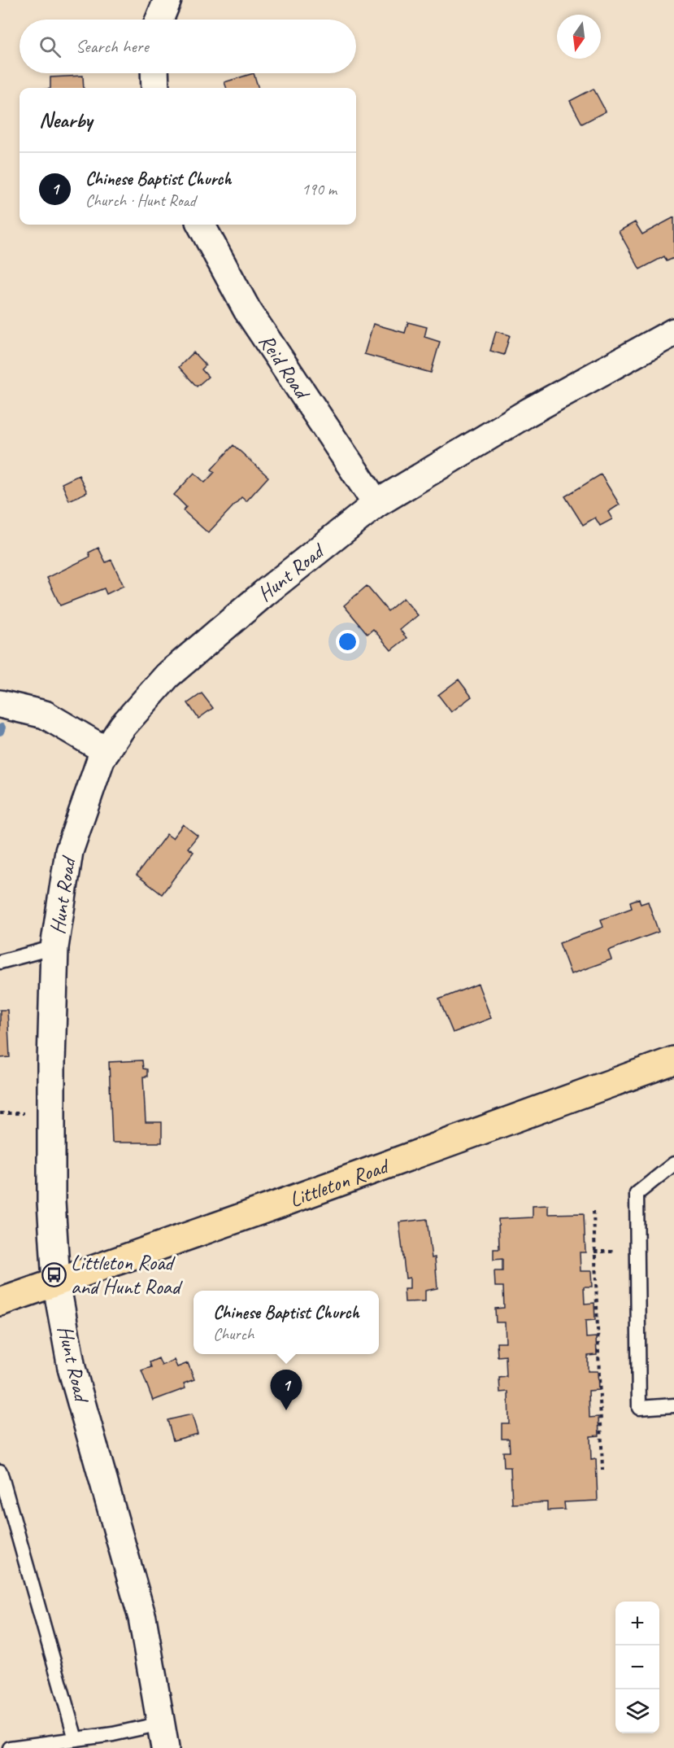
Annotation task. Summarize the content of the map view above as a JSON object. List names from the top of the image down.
{
  "streets": {
    "main road": ["Littleton Road"],
    "street": ["Reid Road", "Hunt Road"]
  },
  "crossings": [
    ["Reid Road", "Hunt Road"],
    ["Hunt Road", "Littleton Road"]
  ],
  "places": {
    "bus stop": ["Littleton Road and Hunt Road"]
  },
  "north": "bottom",
  "page": {
    "search": "Search here",
    "heading": "Nearby",
    "list": [
      {
        "mark": "1",
        "name": "Chinese Baptist Church",
        "note": "Church · Hunt Road",
        "value": "190 m"
      }
    ],
    "popup": ["Chinese Baptist Church", "Church"],
    "pins": "1",
    "map_buttons": ["+", "−"]
  }
}
